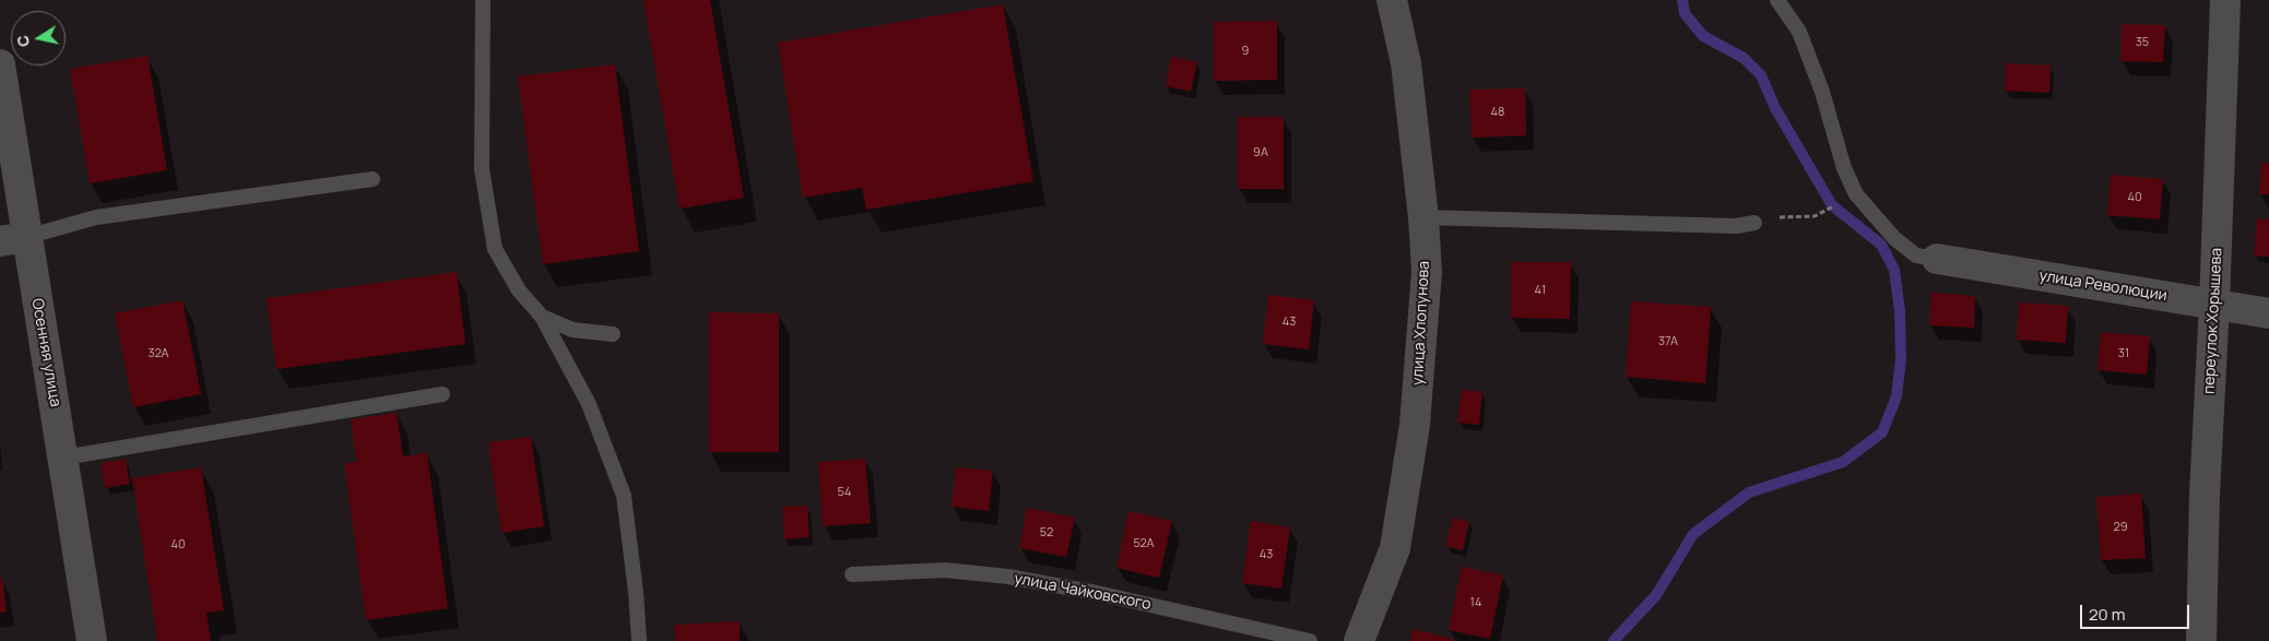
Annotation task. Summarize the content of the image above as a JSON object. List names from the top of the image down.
{
  "streets": {
    "street": [
      "улица Революции",
      "переулок Хорышева",
      "улица Хлопунова",
      "Осенняя улица"
    ],
    "lane": ["улица Чайковского"]
  },
  "crossings": [
    ["улица Революции", "переулок Хорышева"]
  ],
  "house_numbers": [
    "35",
    "9",
    "48",
    "9А",
    "40",
    "41",
    "43",
    "37А",
    "32А",
    "31",
    "54",
    "29",
    "52",
    "52А",
    "40",
    "43",
    "14"
  ],
  "scale_bar": "20 m",
  "north": "left"
}
